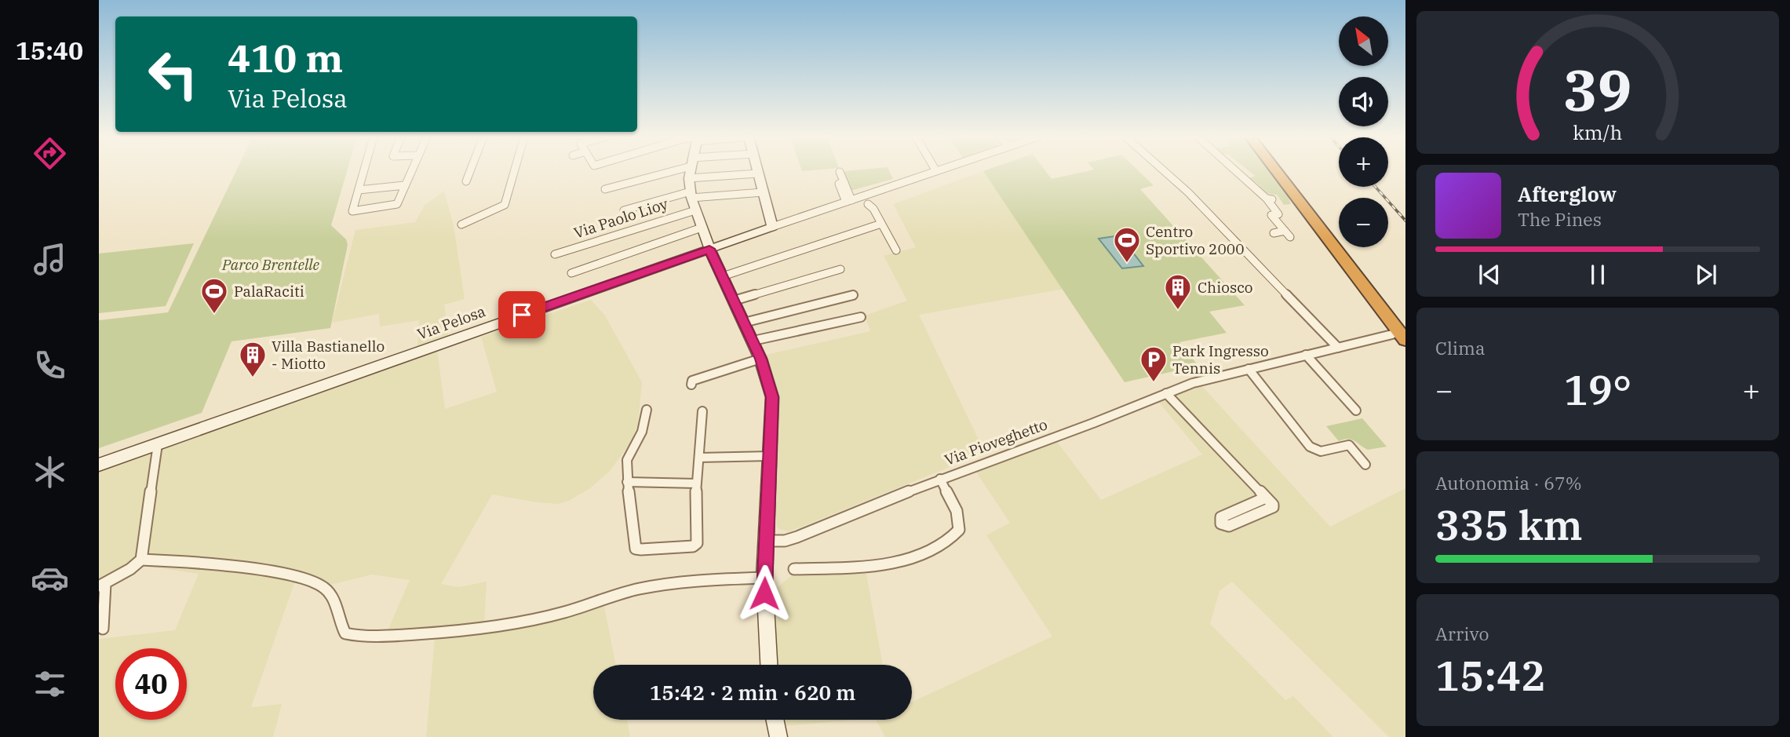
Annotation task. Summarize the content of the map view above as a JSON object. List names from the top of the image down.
{
  "streets": {
    "street": ["Via Paolo Lioy", "Via Pelosa", "Via Pioveghetto"]
  },
  "parks": ["Parco Brentelle"],
  "places": {
    "sports": ["Centro Sportivo 2000", "PalaRaciti"],
    "building": ["Chiosco", "Villa Bastianello - Miotto"],
    "parking": ["Park Ingresso Tennis"]
  },
  "north": "top left",
  "page": {
    "tabs": "15:40",
    "map_buttons": ["+", "−"],
    "turn": ["410 m", "Via Pelosa"],
    "song": ["Afterglow", "The Pines"],
    "tile": [
      "Clima",
      ["Autonomia · 67%", "335 km"],
      ["Arrivo", "15:42"]
    ],
    "heat": ["−", "19°", "+"],
    "limit": "40",
    "trip": "15:42 · 2 min · 620 m",
    "gauge": ["39", "km/h"]
  }
}
